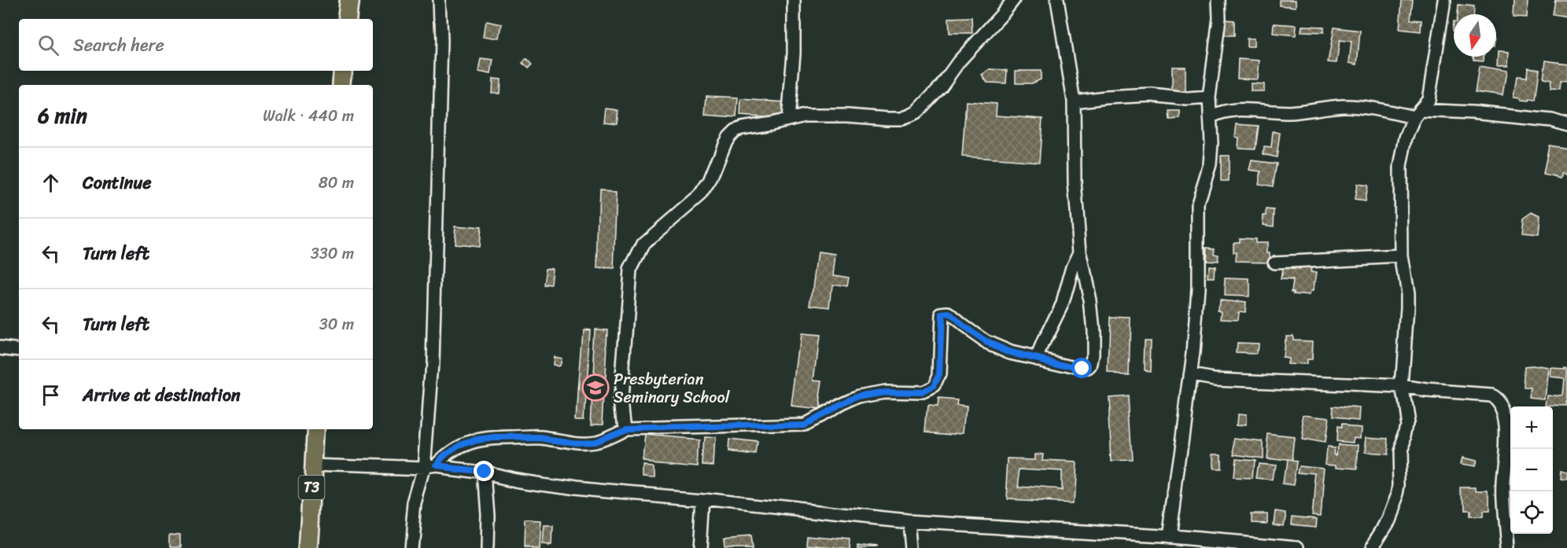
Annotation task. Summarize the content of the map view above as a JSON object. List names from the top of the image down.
{
  "streets": {
    "highway": ["T3"]
  },
  "places": {
    "school or university": ["Presbyterian Seminary School"]
  },
  "north": "bottom",
  "page": {
    "search": "Search here",
    "heading": ["6 min", "Walk · 440 m"],
    "list": [
      ["Continue", "80 m"],
      ["Turn left", "330 m"],
      ["Turn left", "30 m"],
      "Arrive at destination"
    ],
    "map_buttons": ["+", "−"]
  }
}
